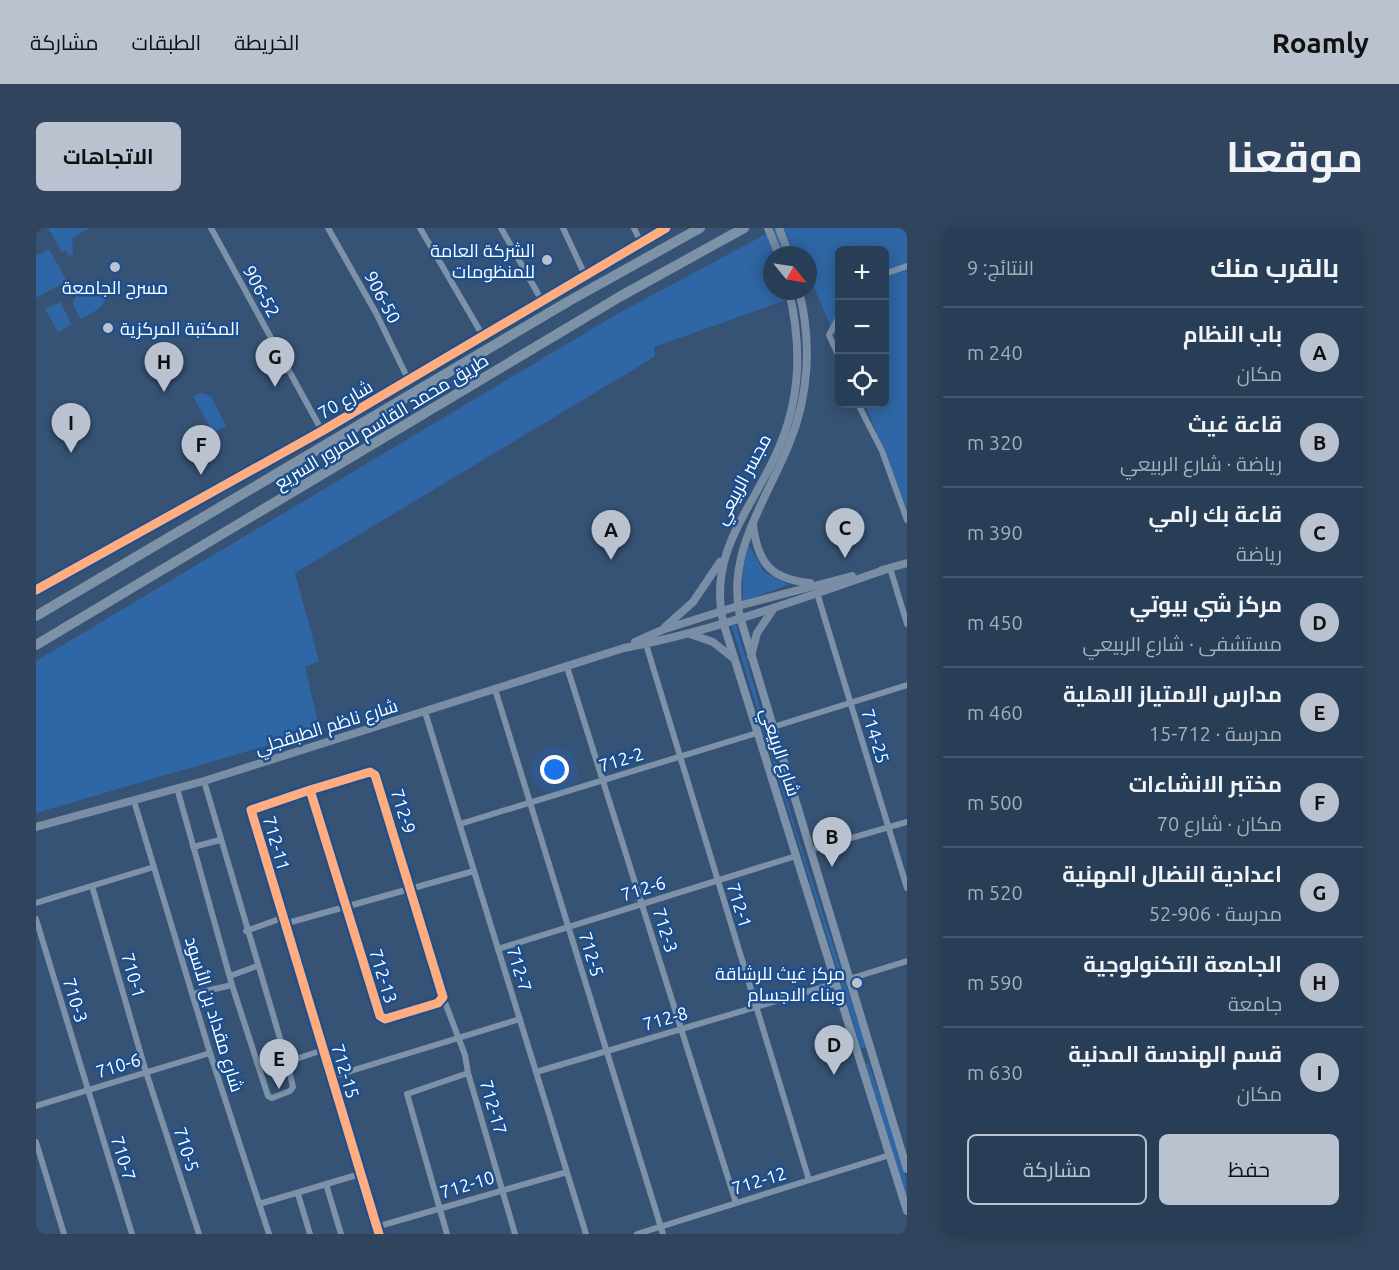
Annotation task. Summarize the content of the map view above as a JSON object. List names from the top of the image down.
{
  "streets": {
    "highway": ["طريق محمد القاسم للمرور السريع"],
    "main road": ["مجسر الربيعي", "شارع ناظم الطبقجلي", "شارع الربيعي"],
    "street": [
      "906-52",
      "906-50",
      "شارع 70",
      "714-25",
      "712-2",
      "712-9",
      "712-11",
      "712-6",
      "712-1",
      "712-3",
      "712-5",
      "712-7",
      "710-1",
      "712-13",
      "710-3",
      "شارع مقداد بن الأسود",
      "712-8",
      "710-6",
      "712-15",
      "712-17",
      "710-5",
      "710-7",
      "712-12",
      "712-10"
    ]
  },
  "crossings": [
    ["906-52", "شارع 70"],
    ["906-50", "شارع 70"],
    ["مجسر الربيعي", "شارع ناظم الطبقجلي"],
    ["مجسر الربيعي", "شارع الربيعي"],
    ["شارع ناظم الطبقجلي", "714-25"],
    ["شارع ناظم الطبقجلي", "شارع الربيعي"],
    ["شارع ناظم الطبقجلي", "712-1"],
    ["شارع ناظم الطبقجلي", "712-3"],
    ["شارع ناظم الطبقجلي", "712-5"],
    ["شارع ناظم الطبقجلي", "712-7"],
    ["شارع ناظم الطبقجلي", "شارع مقداد بن الأسود"],
    ["شارع الربيعي", "712-2"],
    ["شارع الربيعي", "712-6"],
    ["شارع الربيعي", "712-8"],
    ["شارع الربيعي", "712-12"],
    ["712-2", "712-1"],
    ["712-2", "712-3"],
    ["712-2", "712-5"],
    ["712-2", "712-7"],
    ["712-9", "712-11"],
    ["712-11", "712-15"],
    ["712-6", "712-1"],
    ["712-6", "712-3"],
    ["712-6", "712-5"],
    ["712-6", "712-7"],
    ["712-1", "712-8"],
    ["712-1", "712-12"],
    ["712-3", "712-8"],
    ["712-3", "712-12"],
    ["712-5", "712-8"],
    ["712-5", "712-12"],
    ["712-7", "712-8"],
    ["712-7", "712-10"],
    ["710-1", "710-6"],
    ["710-1", "710-5"],
    ["710-3", "710-6"],
    ["710-3", "710-7"],
    ["شارع مقداد بن الأسود", "710-6"],
    ["710-6", "710-5"],
    ["710-6", "710-7"],
    ["712-15", "712-10"],
    ["712-17", "712-10"]
  ],
  "places": [
    "الشركة العامة للمنظومات",
    "مسرح الجامعة",
    "المكتبة المركزية",
    "مركز غيث للرشاقة وبناء الاجسام"
  ],
  "north": "bottom right",
  "page": {
    "header": "Roamly",
    "nav": ["الخريطة", "الطبقات", "مشاركة"],
    "title": "موقعنا",
    "buttons": [
      "الاتجاهات",
      ["حفظ", "مشاركة"]
    ],
    "heading": ["بالقرب منك", "النتائج: 9"],
    "map_buttons": ["+", "−"],
    "list": [
      {
        "mark": "A",
        "name": "باب النظام",
        "note": "مكان",
        "value": "240 m"
      },
      {
        "mark": "B",
        "name": "قاعة غيث",
        "note": "رياضة · شارع الربيعي",
        "value": "320 m"
      },
      {
        "mark": "C",
        "name": "قاعة بك رامي",
        "note": "رياضة",
        "value": "390 m"
      },
      {
        "mark": "D",
        "name": "مركز شي بيوتي",
        "note": "مستشفى · شارع الربيعي",
        "value": "450 m"
      },
      {
        "mark": "E",
        "name": "مدارس الامتياز الاهلية",
        "note": "مدرسة · 712-15",
        "value": "460 m"
      },
      {
        "mark": "F",
        "name": "مختبر الانشاءات",
        "note": "مكان · شارع 70",
        "value": "500 m"
      },
      {
        "mark": "G",
        "name": "اعدادية النضال المهنية",
        "note": "مدرسة · 906-52",
        "value": "520 m"
      },
      {
        "mark": "H",
        "name": "الجامعة التكنولوجية",
        "note": "جامعة",
        "value": "590 m"
      },
      {
        "mark": "I",
        "name": "قسم الهندسة المدنية",
        "note": "مكان",
        "value": "630 m"
      }
    ],
    "pins": [
      "G",
      "H",
      "I",
      "F",
      "C",
      "A",
      "B",
      "D",
      "E"
    ]
  }
}
